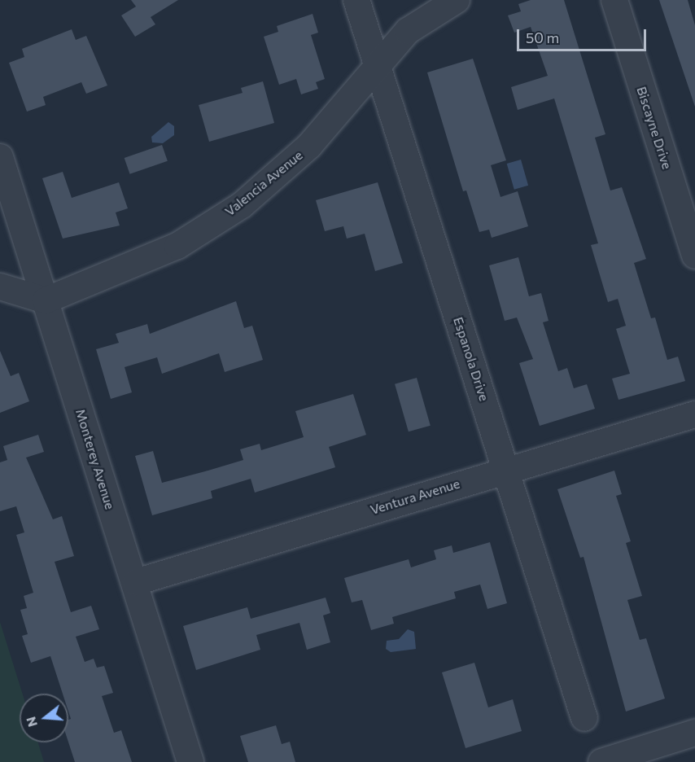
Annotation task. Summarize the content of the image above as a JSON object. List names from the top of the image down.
{
  "streets": {
    "street": [
      "Biscayne Drive",
      "Valencia Avenue",
      "Espanola Drive",
      "Monterey Avenue",
      "Ventura Avenue"
    ]
  },
  "crossings": [
    ["Valencia Avenue", "Espanola Drive"],
    ["Valencia Avenue", "Monterey Avenue"],
    ["Espanola Drive", "Ventura Avenue"],
    ["Monterey Avenue", "Ventura Avenue"]
  ],
  "scale_bar": "50 m",
  "north": "left"
}
